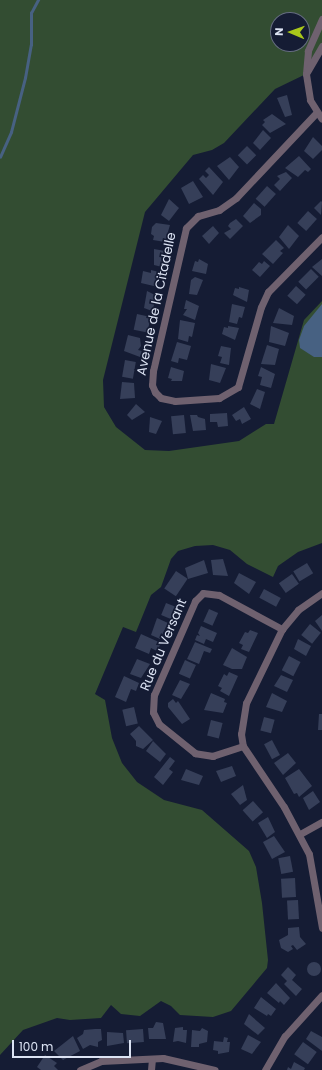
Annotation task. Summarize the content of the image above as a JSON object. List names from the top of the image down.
{
  "streets": {
    "street": ["Avenue de la Citadelle", "Rue du Versant"]
  },
  "scale_bar": "100 m",
  "north": "left"
}
